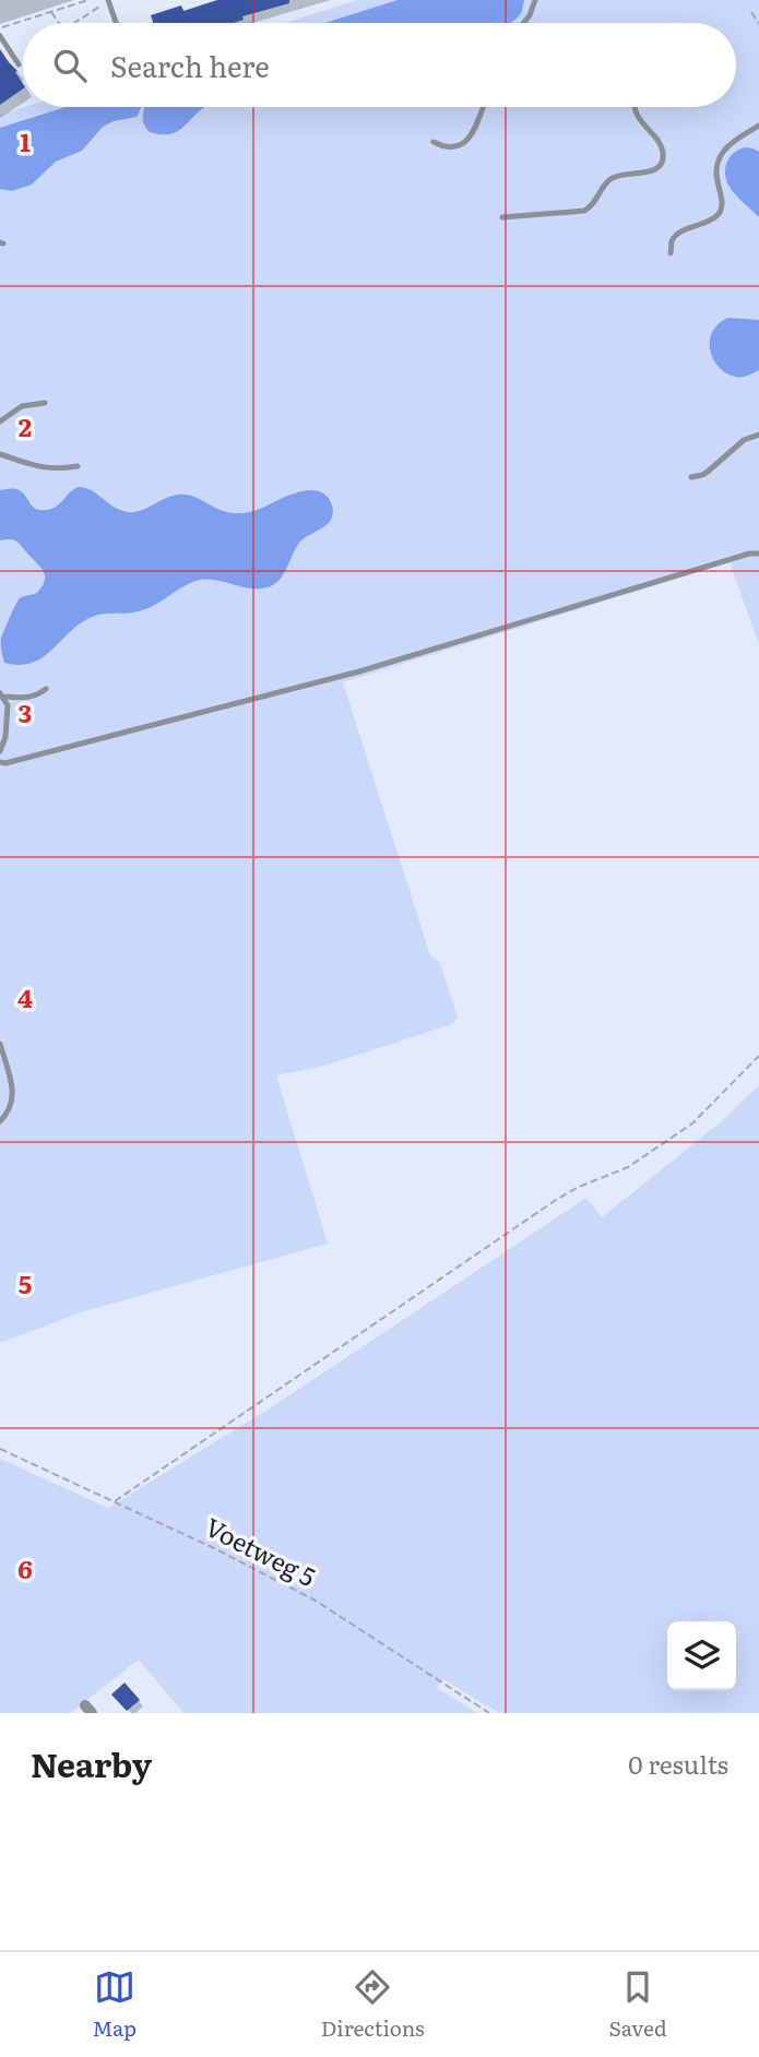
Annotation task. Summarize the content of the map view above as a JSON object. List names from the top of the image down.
{
  "streets": {
    "path": ["Voetweg 5"]
  },
  "page": {
    "search": "Search here",
    "heading": ["Nearby", "0 results"],
    "nav": ["Map", "Directions", "Saved"]
  },
  "grid": {
    "rows": [
      "1",
      "2",
      "3",
      "4",
      "5",
      "6"
    ]
  }
}
